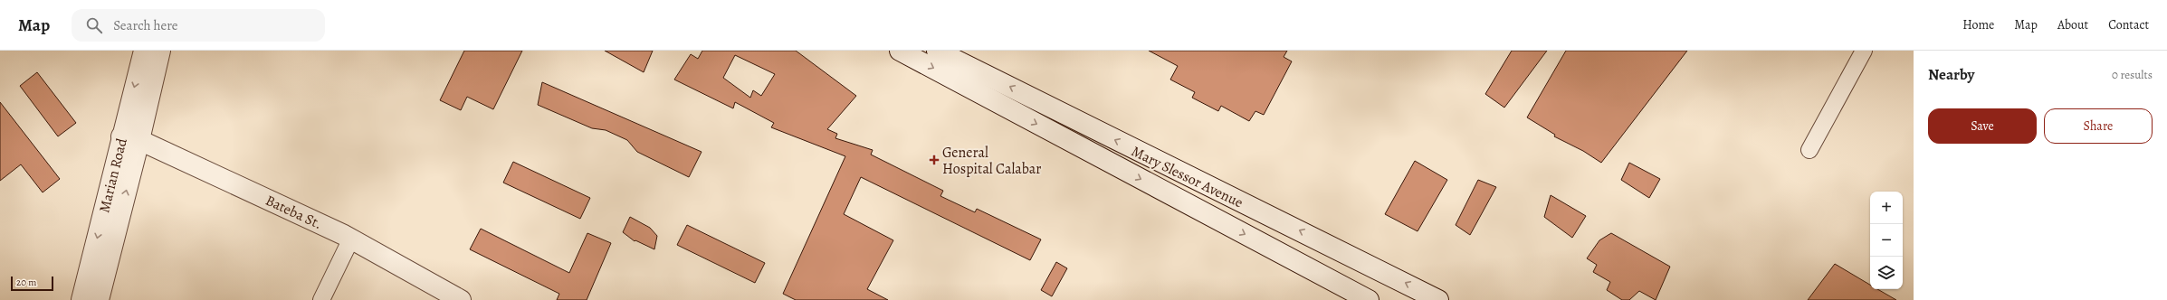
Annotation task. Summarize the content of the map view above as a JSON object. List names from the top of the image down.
{
  "streets": {
    "main road": ["Marian Road", "Mary Slessor Avenue", "Bateba St."]
  },
  "crossings": [
    ["Marian Road", "Bateba St."]
  ],
  "places": {
    "health": ["General Hospital Calabar"]
  },
  "scale_bar": "20 m",
  "page": {
    "header": "Map",
    "search": "Search here",
    "nav": [
      "Home",
      "Map",
      "About",
      "Contact"
    ],
    "heading": ["Nearby", "0 results"],
    "buttons": ["Save", "Share"],
    "map_buttons": ["+", "−"],
    "scale": "20 m"
  }
}
